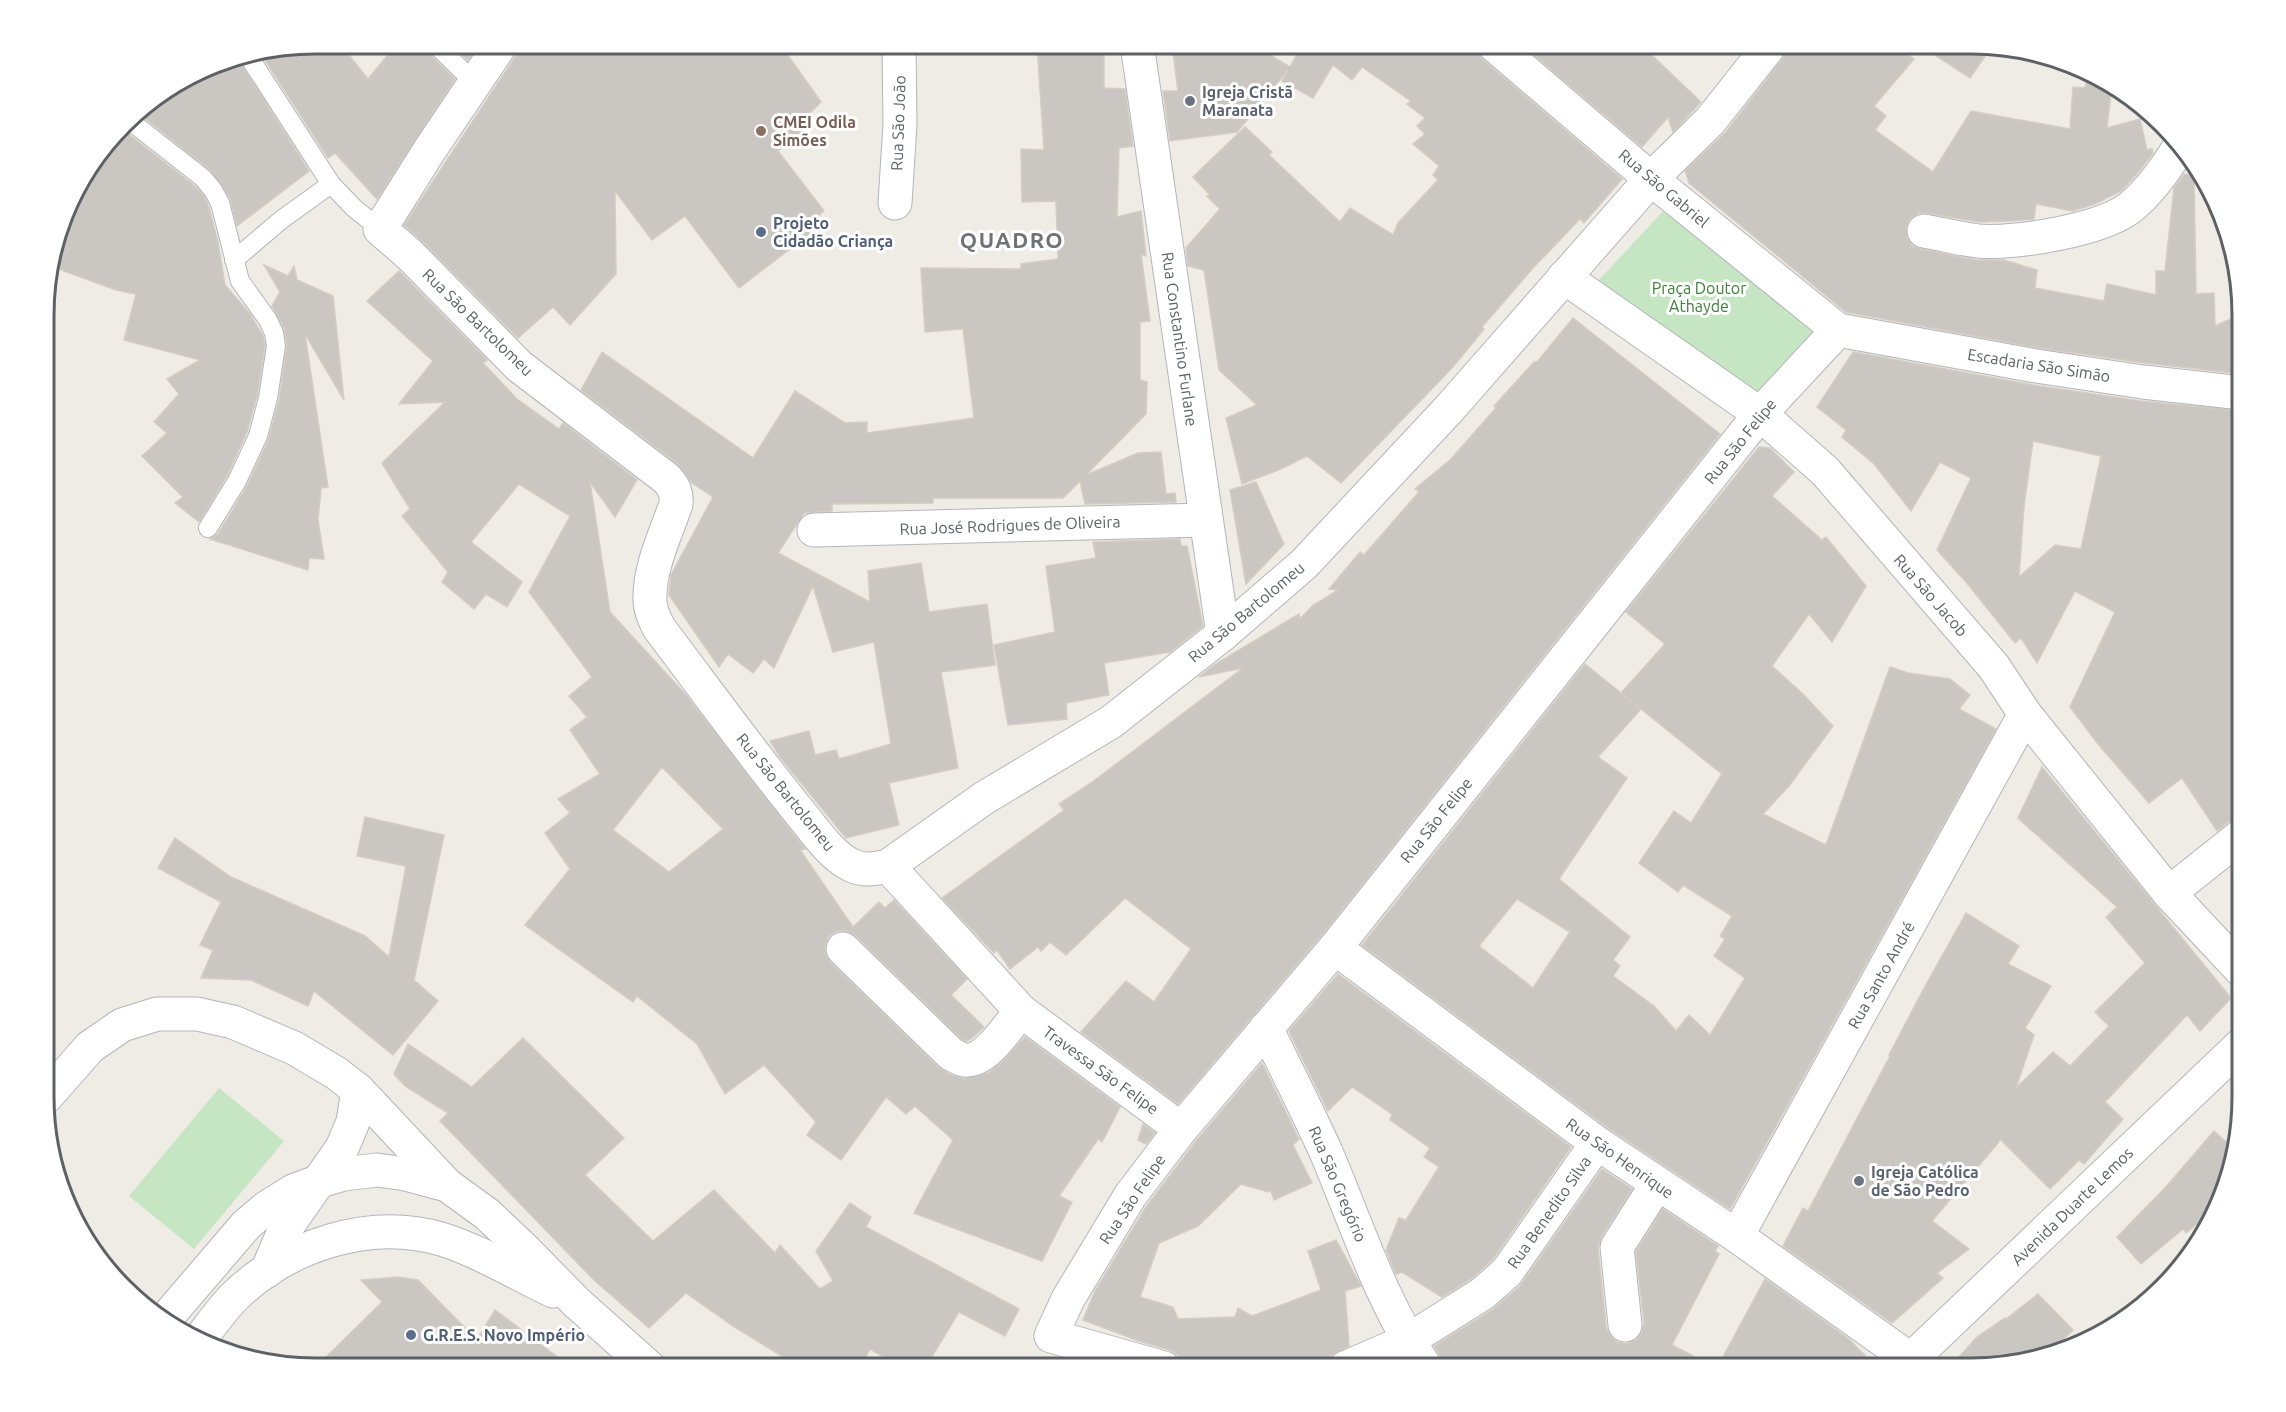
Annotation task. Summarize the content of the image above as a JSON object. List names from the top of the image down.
{
  "streets": {
    "street": [
      "Rua São João",
      "Rua São Gabriel",
      "Rua São Bartolomeu",
      "Rua Constantino Furlane",
      "Escadaria São Simão",
      "Rua São Felipe",
      "Rua José Rodrigues de Oliveira",
      "Rua São Jacob",
      "Rua Santo André",
      "Travessa São Felipe",
      "Rua São Henrique",
      "Rua São Gregório",
      "Avenida Duarte Lemos",
      "Rua Benedito Silva"
    ]
  },
  "crossings": [
    ["Rua São Gabriel", "Rua São Bartolomeu"],
    ["Rua São Gabriel", "Escadaria São Simão"],
    ["Rua São Gabriel", "Rua São Felipe"],
    ["Rua São Bartolomeu", "Rua Constantino Furlane"],
    ["Rua São Bartolomeu", "Rua São Jacob"],
    ["Rua São Bartolomeu", "Travessa São Felipe"],
    ["Rua Constantino Furlane", "Rua José Rodrigues de Oliveira"],
    ["Escadaria São Simão", "Rua São Felipe"],
    ["Rua São Felipe", "Rua São Jacob"],
    ["Rua São Felipe", "Travessa São Felipe"],
    ["Rua São Felipe", "Rua São Henrique"],
    ["Rua São Felipe", "Rua São Gregório"],
    ["Rua São Jacob", "Rua Santo André"],
    ["Rua Santo André", "Rua São Henrique"],
    ["Rua São Henrique", "Rua Benedito Silva"],
    ["Rua São Gregório", "Rua Benedito Silva"]
  ],
  "districts": ["QUADRO"],
  "parks": ["Praça Doutor Athayde"],
  "places": [
    "Igreja Cristã Maranata",
    "CMEI Odila Simões",
    "Projeto Cidadão Criança",
    "Igreja Católica de São Pedro",
    "G.R.E.S. Novo Império"
  ]
}
